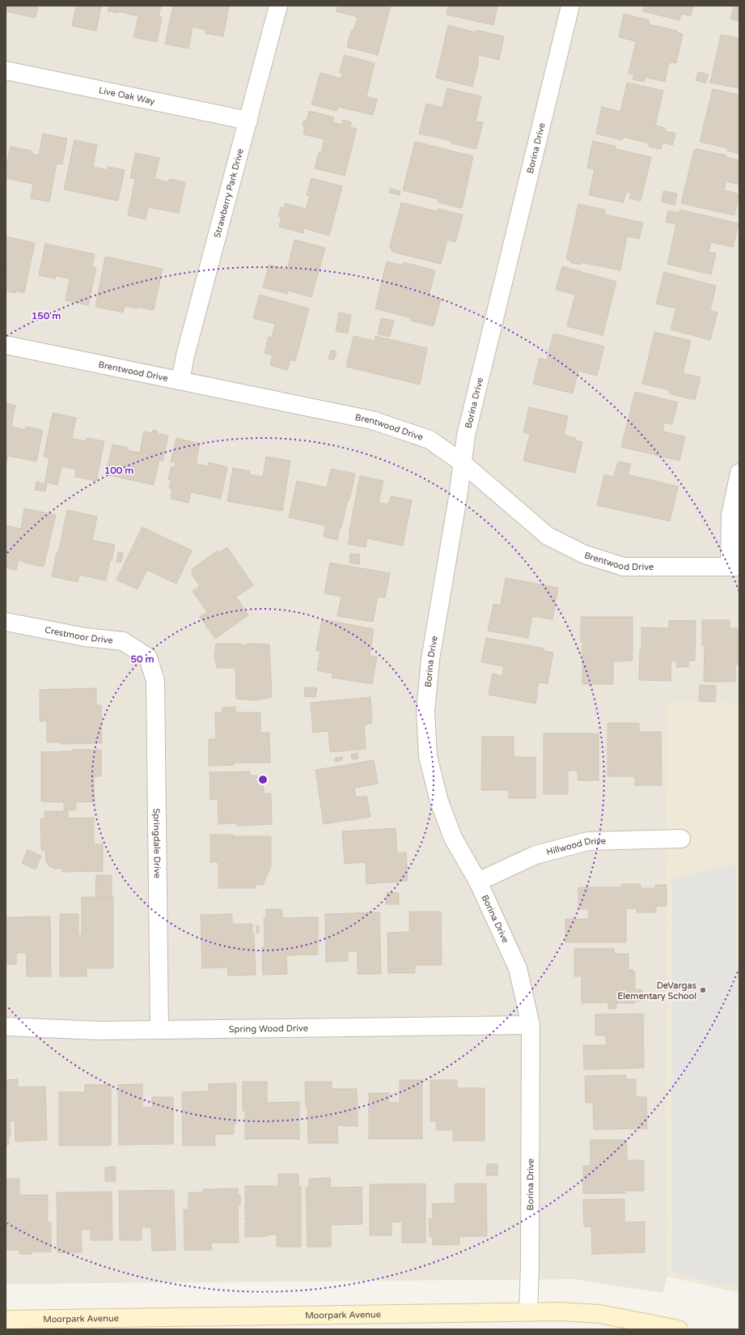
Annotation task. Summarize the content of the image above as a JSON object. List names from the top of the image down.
{
  "streets": {
    "main road": ["Moorpark Avenue"],
    "street": [
      "Live Oak Way",
      "Borina Drive",
      "Strawberry Park Drive",
      "Brentwood Drive",
      "Crestmoor Drive",
      "Springdale Drive",
      "Hillwood Drive",
      "Spring Wood Drive"
    ]
  },
  "crossings": [
    ["Live Oak Way", "Strawberry Park Drive"],
    ["Borina Drive", "Brentwood Drive"],
    ["Borina Drive", "Hillwood Drive"],
    ["Borina Drive", "Spring Wood Drive"],
    ["Borina Drive", "Moorpark Avenue"],
    ["Strawberry Park Drive", "Brentwood Drive"],
    ["Crestmoor Drive", "Springdale Drive"],
    ["Springdale Drive", "Spring Wood Drive"]
  ],
  "places": ["DeVargas Elementary School"],
  "rings": ["150 m", "100 m", "50 m"]
}
